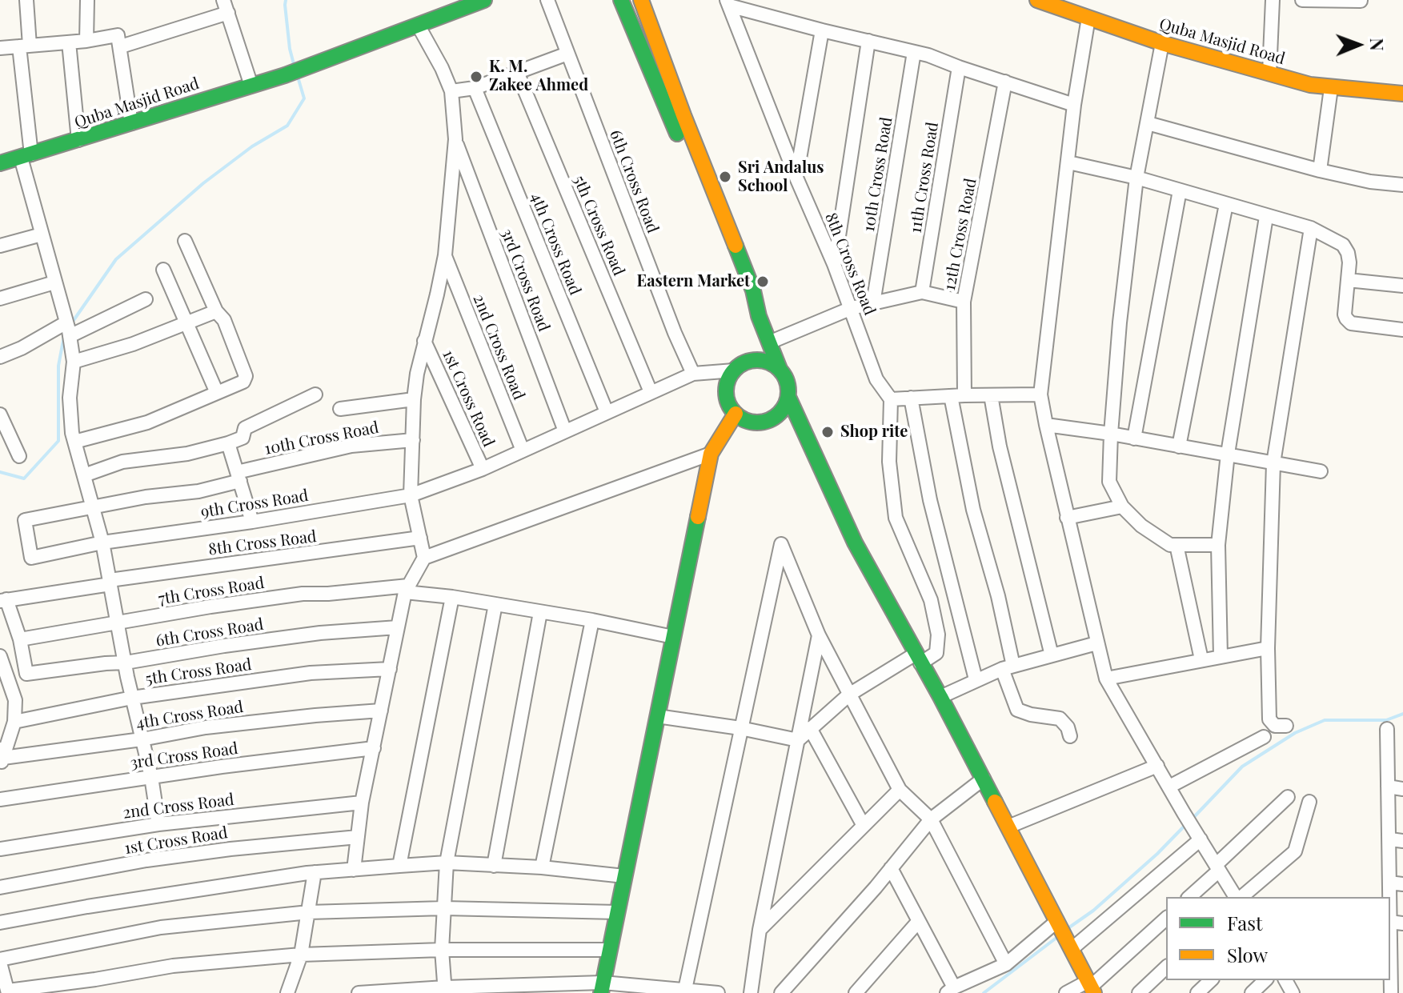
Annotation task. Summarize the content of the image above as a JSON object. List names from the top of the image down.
{
  "streets": {
    "street": [
      "Quba Masjid Road",
      "10th Cross Road",
      "11th Cross Road",
      "6th Cross Road",
      "5th Cross Road",
      "12th Cross Road",
      "4th Cross Road",
      "8th Cross Road",
      "3rd Cross Road",
      "2nd Cross Road",
      "1st Cross Road",
      "9th Cross Road",
      "7th Cross Road"
    ]
  },
  "crossings": [
    ["10th Cross Road", "9th Cross Road"],
    ["6th Cross Road", "9th Cross Road"],
    ["6th Cross Road", "7th Cross Road"],
    ["5th Cross Road", "9th Cross Road"],
    ["4th Cross Road", "9th Cross Road"],
    ["3rd Cross Road", "9th Cross Road"],
    ["2nd Cross Road", "9th Cross Road"],
    ["1st Cross Road", "9th Cross Road"]
  ],
  "places": [
    "K. M. Zakee Ahmed",
    "Sri Andalus School",
    "Eastern Market",
    "Shop rite"
  ],
  "legend": ["Fast", "Slow"],
  "north": "right"
}
